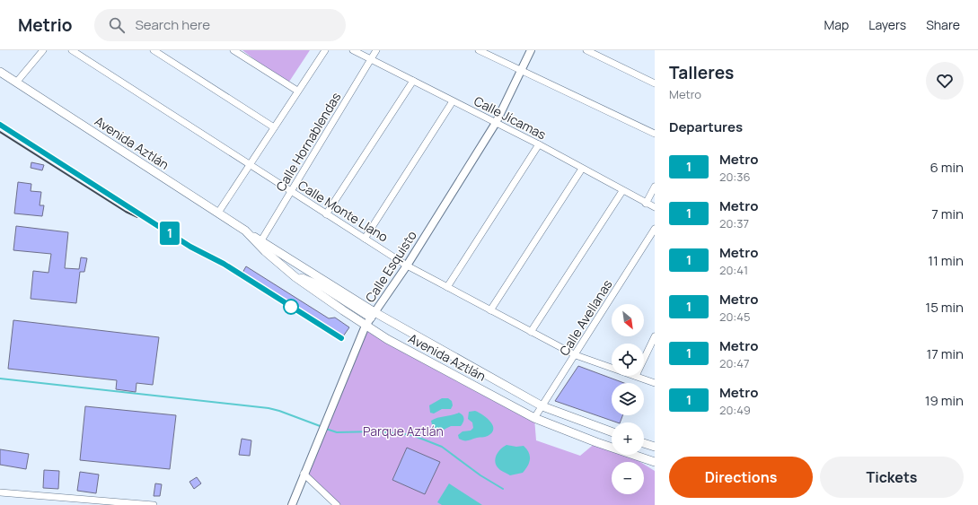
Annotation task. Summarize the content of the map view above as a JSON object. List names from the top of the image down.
{
  "streets": {
    "main road": ["Avenida Aztlán"],
    "street": [
      "Calle Jícamas",
      "Calle Hornablendas",
      "Calle Monte Llano",
      "Calle Esquisto",
      "Calle Avellanas"
    ]
  },
  "crossings": [
    ["Calle Jícamas", "Calle Hornablendas"],
    ["Calle Jícamas", "Calle Esquisto"],
    ["Calle Hornablendas", "Avenida Aztlán"],
    ["Calle Hornablendas", "Calle Monte Llano"],
    ["Avenida Aztlán", "Calle Esquisto"],
    ["Avenida Aztlán", "Calle Avellanas"],
    ["Calle Monte Llano", "Calle Esquisto"],
    ["Calle Monte Llano", "Calle Avellanas"]
  ],
  "parks": ["Parque Aztlán"],
  "lines": ["metro line 1"],
  "north": "bottom right",
  "page": {
    "header": "Metrio",
    "search": "Search here",
    "nav": ["Map", "Layers", "Share"],
    "on_map": "1",
    "heading": [
      ["Talleres", "Metro"],
      "Departures"
    ],
    "list": [
      {
        "mark": "1",
        "name": "Metro",
        "note": "20:36",
        "value": "6 min"
      },
      {
        "mark": "1",
        "name": "Metro",
        "note": "20:37",
        "value": "7 min"
      },
      {
        "mark": "1",
        "name": "Metro",
        "note": "20:41",
        "value": "11 min"
      },
      {
        "mark": "1",
        "name": "Metro",
        "note": "20:45",
        "value": "15 min"
      },
      {
        "mark": "1",
        "name": "Metro",
        "note": "20:47",
        "value": "17 min"
      },
      {
        "mark": "1",
        "name": "Metro",
        "note": "20:49",
        "value": "19 min"
      }
    ],
    "map_buttons": ["+", "−"],
    "buttons": ["Directions", "Tickets"]
  }
}
